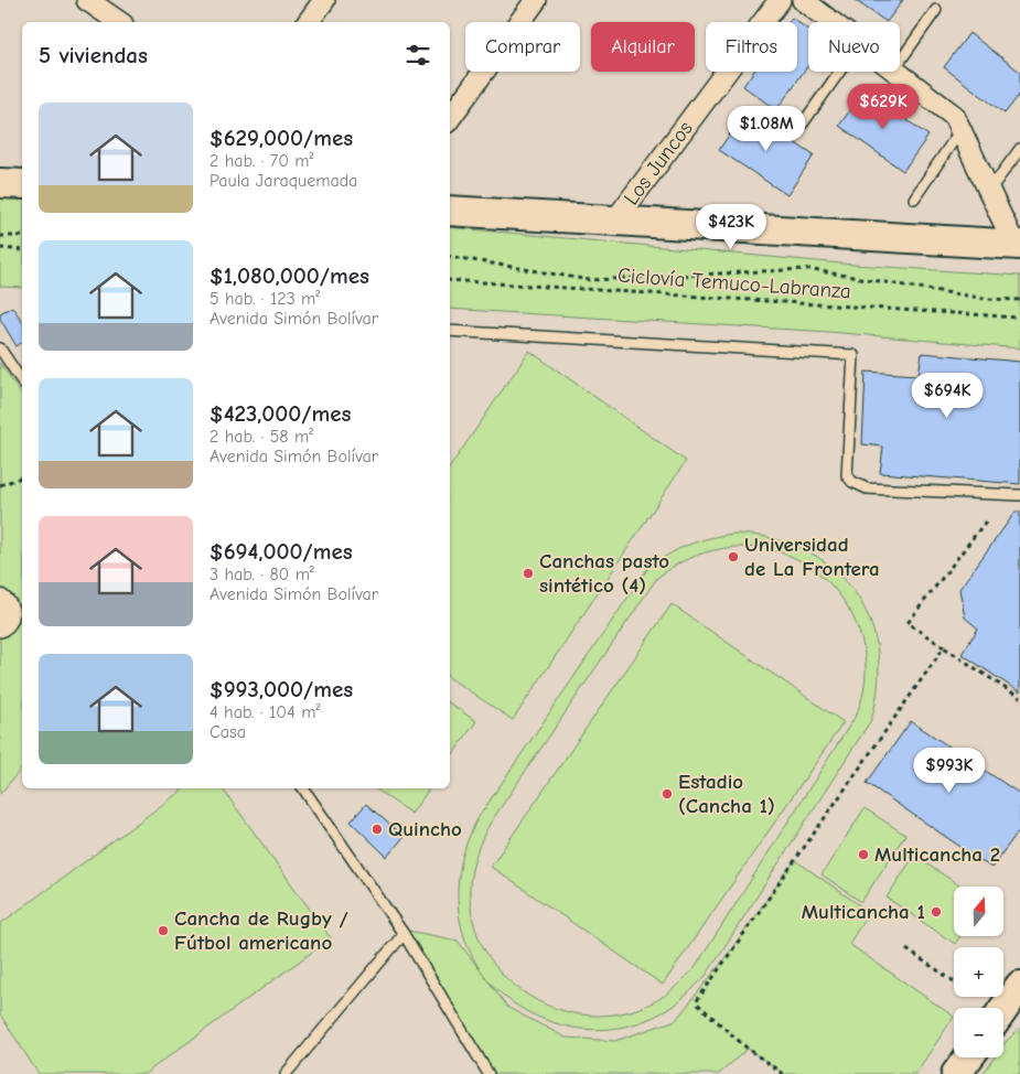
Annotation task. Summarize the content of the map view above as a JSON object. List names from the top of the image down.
{
  "streets": {
    "street": ["Los Juncos"],
    "path": ["Ciclovía Temuco-Labranza"]
  },
  "places": [
    "Universidad de La Frontera",
    "Canchas pasto sintético (4)",
    "Estadio (Cancha 1)",
    "Quincho",
    "Multicancha 2",
    "Multicancha 1",
    "Cancha de Rugby / Fútbol americano"
  ],
  "north": "top",
  "page": {
    "chip": [
      "Comprar",
      "Alquilar",
      "Filtros",
      "Nuevo"
    ],
    "heading": "5 viviendas",
    "price": [
      "$629K",
      "$1.08M",
      "$423K",
      "$694K",
      "$993K"
    ],
    "list": [
      {
        "name": "$629,000/mes",
        "note": "2 hab. · 70 m² · Paula Jaraquemada"
      },
      {
        "name": "$1,080,000/mes",
        "note": "5 hab. · 123 m² · Avenida Simón Bolívar"
      },
      {
        "name": "$423,000/mes",
        "note": "2 hab. · 58 m² · Avenida Simón Bolívar"
      },
      {
        "name": "$694,000/mes",
        "note": "3 hab. · 80 m² · Avenida Simón Bolívar"
      },
      {
        "name": "$993,000/mes",
        "note": "4 hab. · 104 m² · Casa"
      }
    ],
    "map_buttons": ["+", "−"]
  }
}
